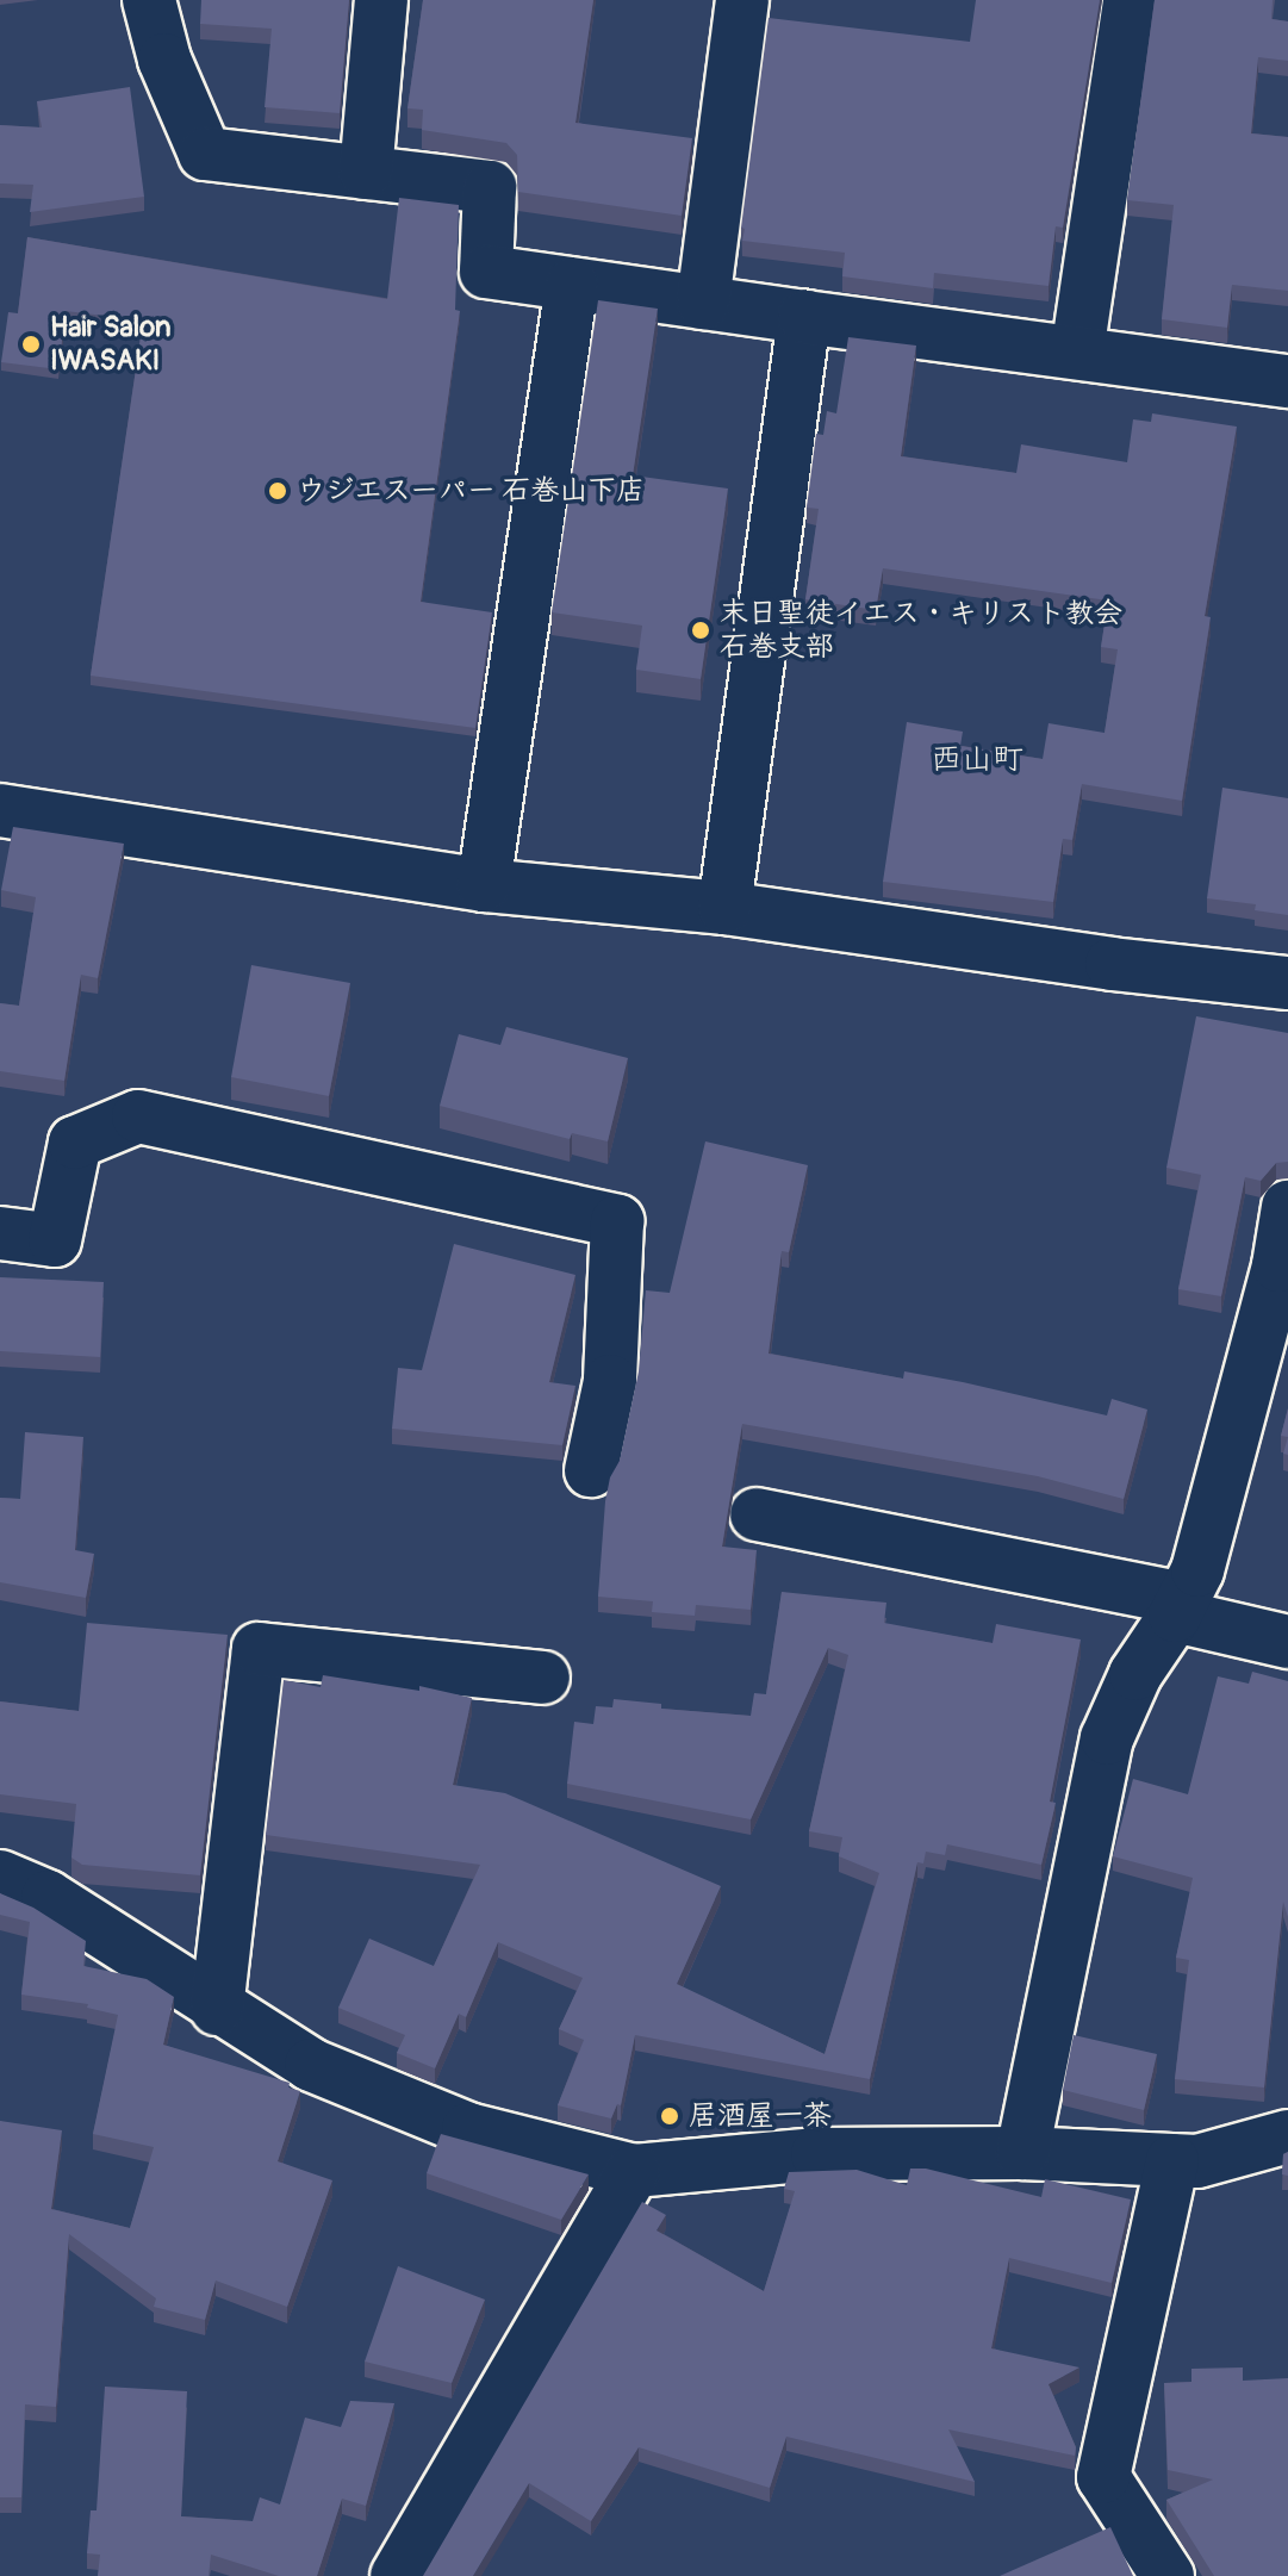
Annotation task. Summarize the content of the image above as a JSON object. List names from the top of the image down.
{
  "districts": ["西山町"],
  "places": [
    "Hair Salon IWASAKI",
    "ウジエスーパー 石巻山下店",
    "末日聖徒イエス・キリスト教会 石巻支部",
    "居酒屋一茶"
  ]
}
